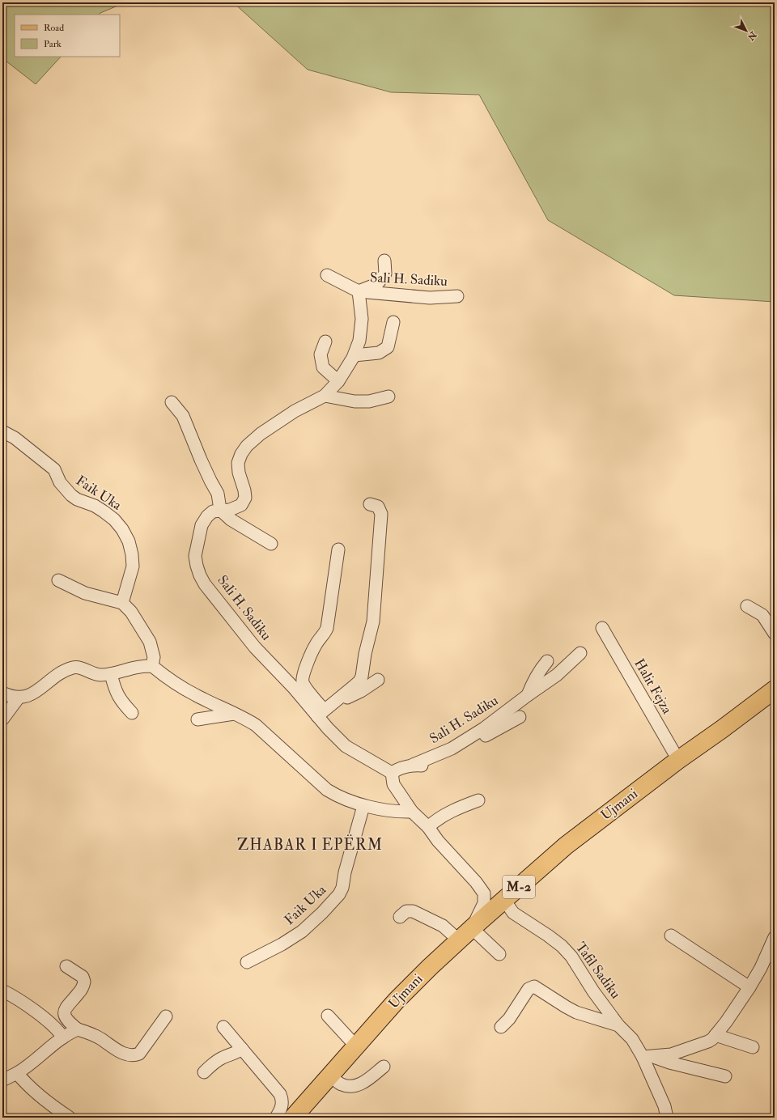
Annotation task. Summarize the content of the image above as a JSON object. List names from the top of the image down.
{
  "streets": {
    "main road": ["Ujmani", "M-2"],
    "street": [
      "Sali H. Sadiku",
      "Faik Uka",
      "Halit Fejza",
      "Tafil Sadiku"
    ]
  },
  "crossings": [
    ["Halit Fejza", "Ujmani"],
    ["Ujmani", "Tafil Sadiku"]
  ],
  "districts": ["ZHABAR I EPËRM"],
  "legend": ["Road", "Park"],
  "north": "bottom right"
}
